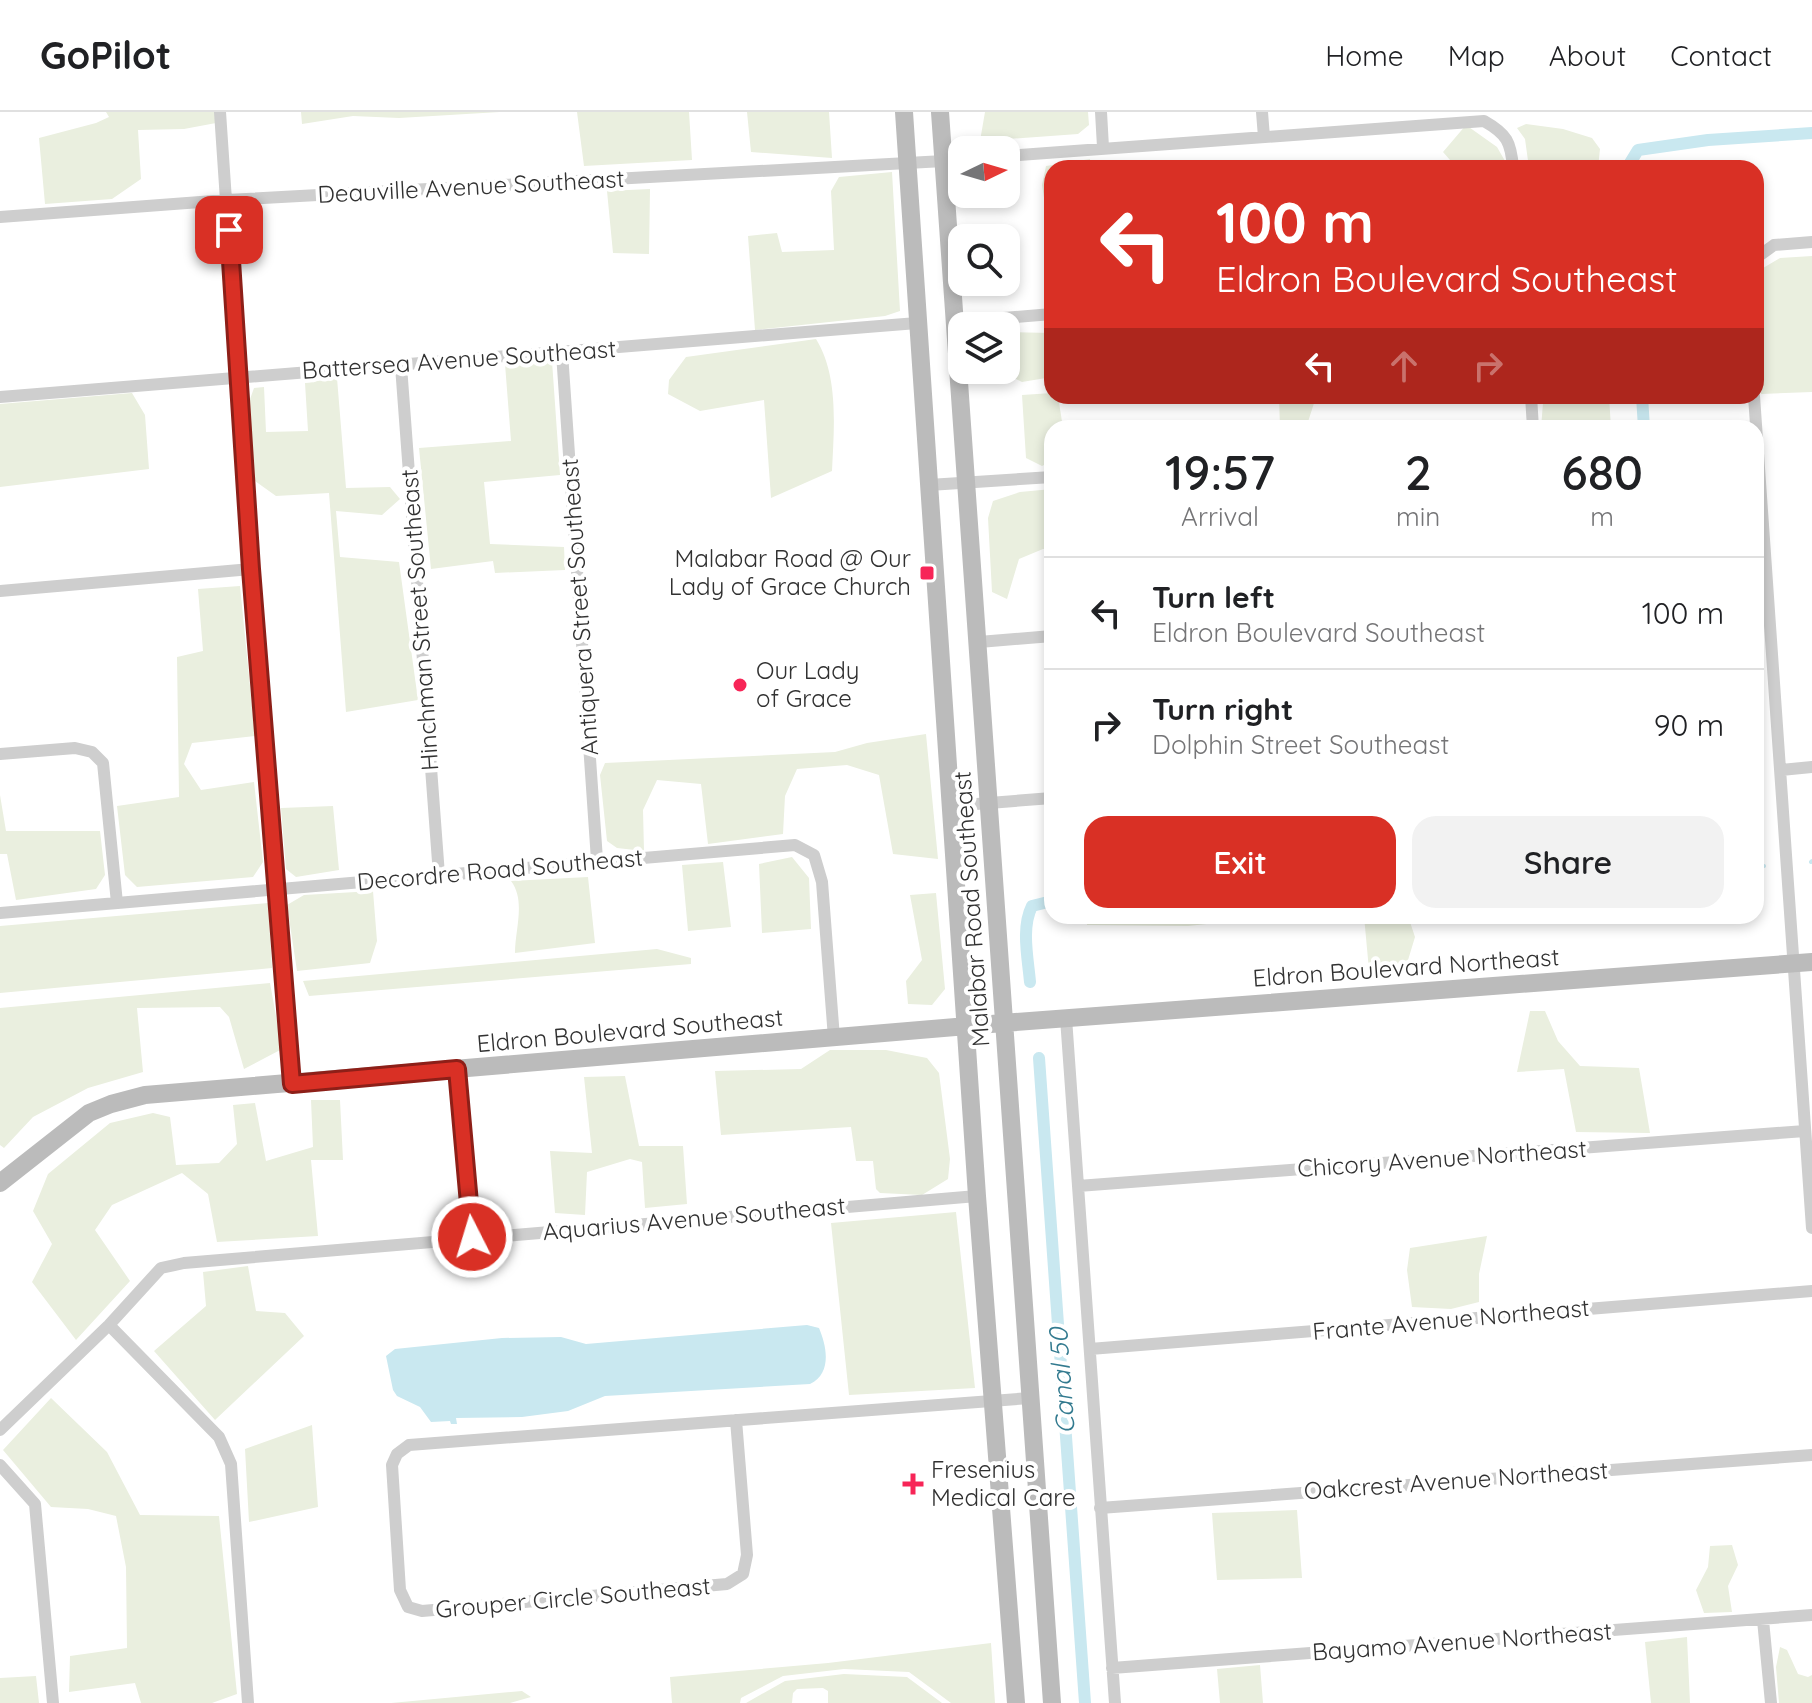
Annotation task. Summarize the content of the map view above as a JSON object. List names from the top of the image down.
{
  "streets": {
    "main road": ["Malabar Road Southeast", "Eldron Boulevard Northeast", "Eldron Boulevard Southeast"],
    "street": [
      "Deauville Avenue Southeast",
      "Battersea Avenue Southeast",
      "Antiquera Street Southeast",
      "Hinchman Street Southeast",
      "Decordre Road Southeast",
      "Chicory Avenue Northeast",
      "Aquarius Avenue Southeast",
      "Frante Avenue Northeast",
      "Oakcrest Avenue Northeast",
      "Grouper Circle Southeast",
      "Bayamo Avenue Northeast"
    ]
  },
  "crossings": [
    ["Deauville Avenue Southeast", "Malabar Road Southeast"],
    ["Battersea Avenue Southeast", "Antiquera Street Southeast"],
    ["Battersea Avenue Southeast", "Hinchman Street Southeast"],
    ["Battersea Avenue Southeast", "Malabar Road Southeast"],
    ["Antiquera Street Southeast", "Decordre Road Southeast"],
    ["Hinchman Street Southeast", "Decordre Road Southeast"],
    ["Decordre Road Southeast", "Eldron Boulevard Southeast"],
    ["Malabar Road Southeast", "Eldron Boulevard Northeast"],
    ["Malabar Road Southeast", "Eldron Boulevard Southeast"],
    ["Malabar Road Southeast", "Aquarius Avenue Southeast"],
    ["Malabar Road Southeast", "Grouper Circle Southeast"],
    ["Eldron Boulevard Northeast", "Eldron Boulevard Southeast"]
  ],
  "water": ["Canal 50"],
  "places": {
    "transit": ["Malabar Road @ Our Lady of Grace Church"],
    "other": ["Our Lady of Grace"],
    "health": ["Fresenius Medical Care"]
  },
  "north": "right",
  "page": {
    "header": "GoPilot",
    "nav": [
      "Home",
      "Map",
      "About",
      "Contact"
    ],
    "turn": ["100 m", "Eldron Boulevard Southeast"],
    "eta": [
      "19:57",
      "Arrival",
      "2",
      "min",
      "680",
      "m"
    ],
    "list": [
      {
        "name": "Turn left",
        "note": "Eldron Boulevard Southeast",
        "value": "100 m"
      },
      {
        "name": "Turn right",
        "note": "Dolphin Street Southeast",
        "value": "90 m"
      }
    ],
    "buttons": ["Exit", "Share"]
  }
}
